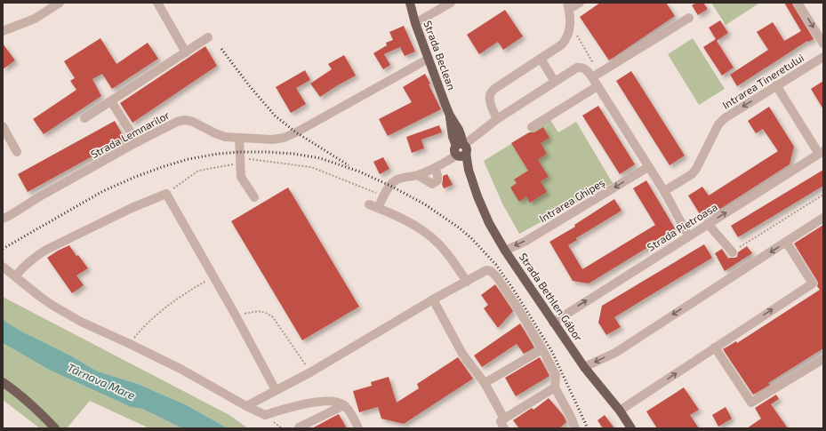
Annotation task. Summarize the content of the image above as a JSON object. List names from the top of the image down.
{
  "streets": {
    "main road": ["Strada Beclean", "Strada Bethlen Gábor"],
    "street": [
      "Intrarea Tineretului",
      "Strada Lemnarilor",
      "Intrarea Ghipeș",
      "Strada Pietroasa"
    ]
  },
  "crossings": [
    ["Strada Beclean", "Strada Lemnarilor"],
    ["Strada Beclean", "Strada Bethlen Gábor"],
    ["Intrarea Ghipeș", "Strada Bethlen Gábor"],
    ["Strada Pietroasa", "Strada Bethlen Gábor"]
  ],
  "one_way": ["Intrarea Tineretului", "Intrarea Ghipeș"],
  "water": ["Târnava Mare"]
}
